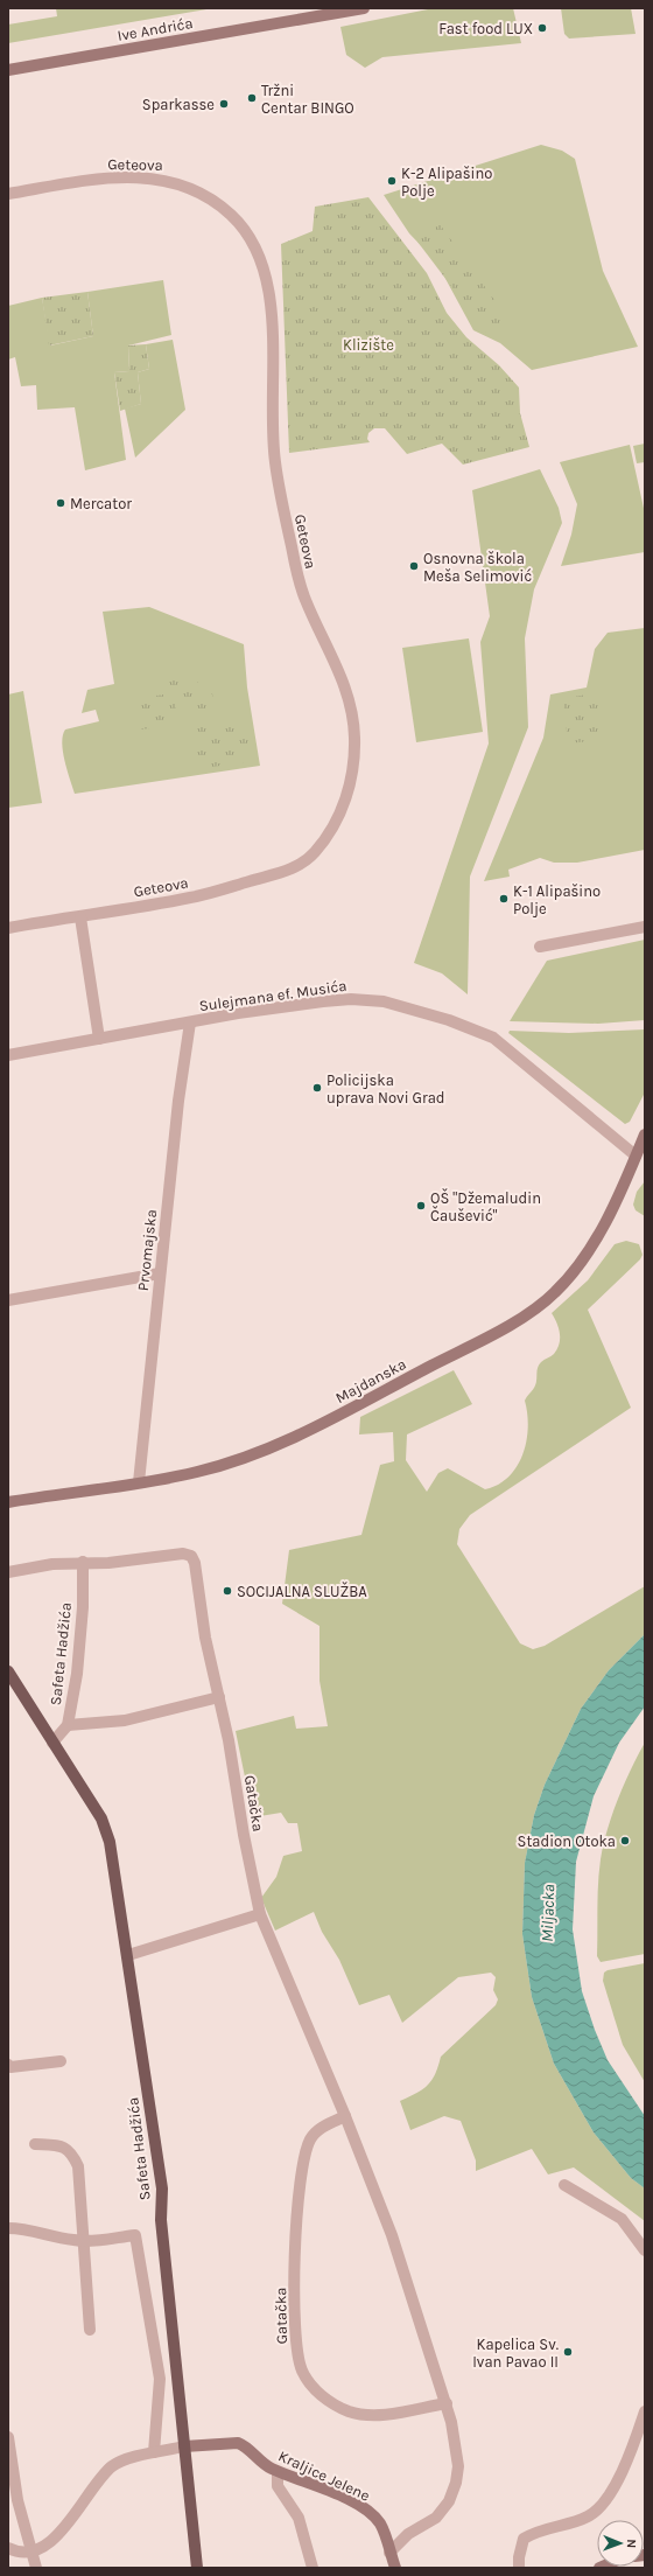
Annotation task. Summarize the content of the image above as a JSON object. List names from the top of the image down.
{
  "streets": {
    "main road": ["Safeta Hadžića"],
    "street": [
      "Ive Andrića",
      "Geteova",
      "Sulejmana ef. Musića",
      "Prvomajska",
      "Majdanska",
      "Gatačka",
      "Kraljice Jelene"
    ]
  },
  "crossings": [
    ["Sulejmana ef. Musića", "Prvomajska"],
    ["Sulejmana ef. Musića", "Majdanska"],
    ["Prvomajska", "Majdanska"],
    ["Safeta Hadžića", "Gatačka"],
    ["Safeta Hadžića", "Kraljice Jelene"],
    ["Gatačka", "Kraljice Jelene"]
  ],
  "water": ["Miljacka"],
  "parks": ["Klizište"],
  "places": [
    "Fast food LUX",
    "Tržni Centar BINGO",
    "Sparkasse",
    "K-2 Alipašino Polje",
    "Mercator",
    "Osnovna škola Meša Selimović",
    "K-1 Alipašino Polje",
    "Policijska uprava Novi Grad",
    "OŠ \"Džemaludin Čaušević\"",
    "SOCIJALNA SLUŽBA",
    "Stadion Otoka",
    "Kapelica Sv. Ivan Pavao II"
  ],
  "north": "right"
}
